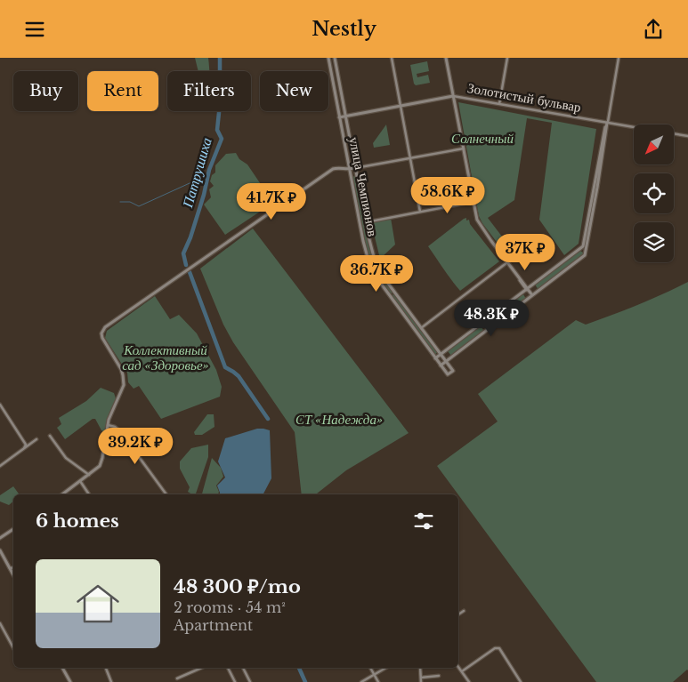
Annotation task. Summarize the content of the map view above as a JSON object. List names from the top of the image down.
{
  "streets": {
    "street": ["Золотистый бульвар", "улица Чемпионов"]
  },
  "crossings": [
    ["Золотистый бульвар", "улица Чемпионов"]
  ],
  "water": ["Патрушиха"],
  "parks": ["Солнечный", "Коллективный сад «Здоровье»", "СТ «Надежда»"],
  "north": "bottom left",
  "page": {
    "header": "Nestly",
    "chip": [
      "Buy",
      "Rent",
      "Filters",
      "New"
    ],
    "price": [
      "58.6K ₽",
      "41.7K ₽",
      "37K ₽",
      "36.7K ₽",
      "48.3K ₽",
      "39.2K ₽"
    ],
    "heading": "6 homes",
    "list": [
      {
        "name": "48 300 ₽/mo",
        "note": "2 rooms · 54 m² · Apartment"
      }
    ]
  }
}
